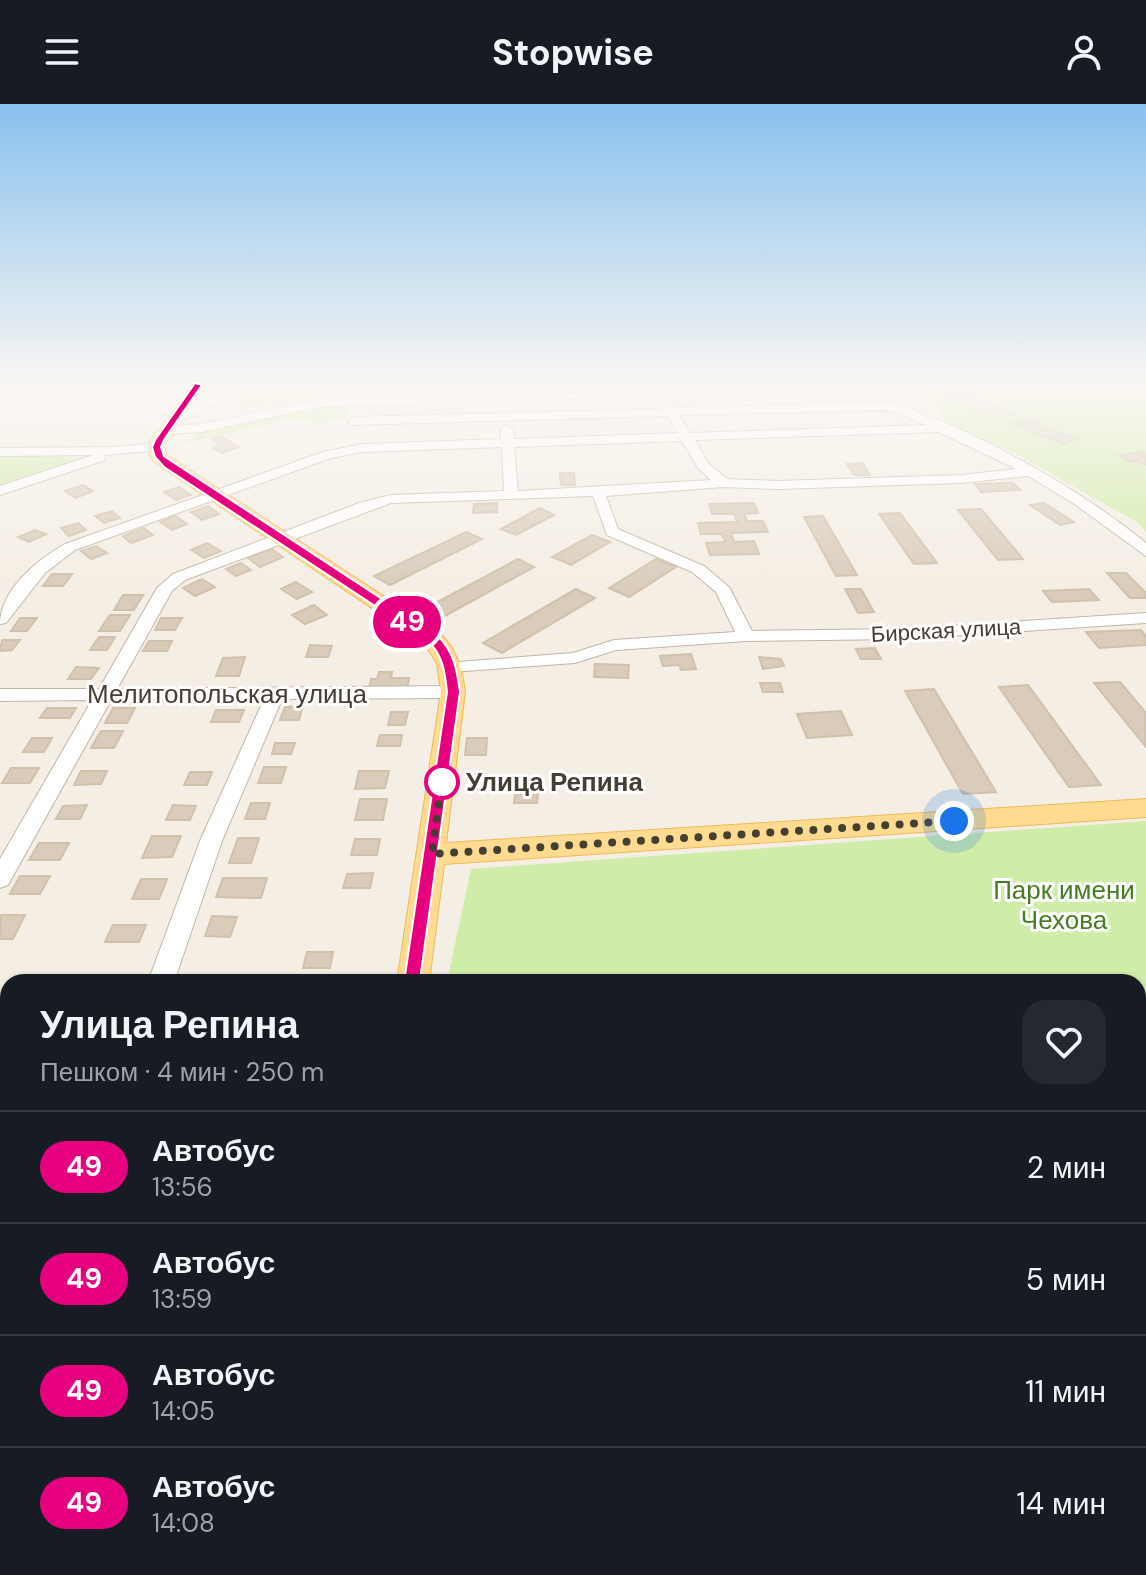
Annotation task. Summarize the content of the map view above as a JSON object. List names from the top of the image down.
{
  "streets": {
    "street": ["Бирская улица", "Мелитопольская улица"]
  },
  "parks": ["Парк имени Чехова"],
  "places": ["Улица Репина"],
  "lines": ["bus line 49"],
  "page": {
    "header": "Stopwise",
    "on_map": "49",
    "heading": ["Улица Репина", "Пешком · 4 мин · 250 m"],
    "list": [
      {
        "mark": "49",
        "name": "Автобус",
        "note": "13:56",
        "value": "2 мин"
      },
      {
        "mark": "49",
        "name": "Автобус",
        "note": "13:59",
        "value": "5 мин"
      },
      {
        "mark": "49",
        "name": "Автобус",
        "note": "14:05",
        "value": "11 мин"
      },
      {
        "mark": "49",
        "name": "Автобус",
        "note": "14:08",
        "value": "14 мин"
      }
    ]
  }
}
